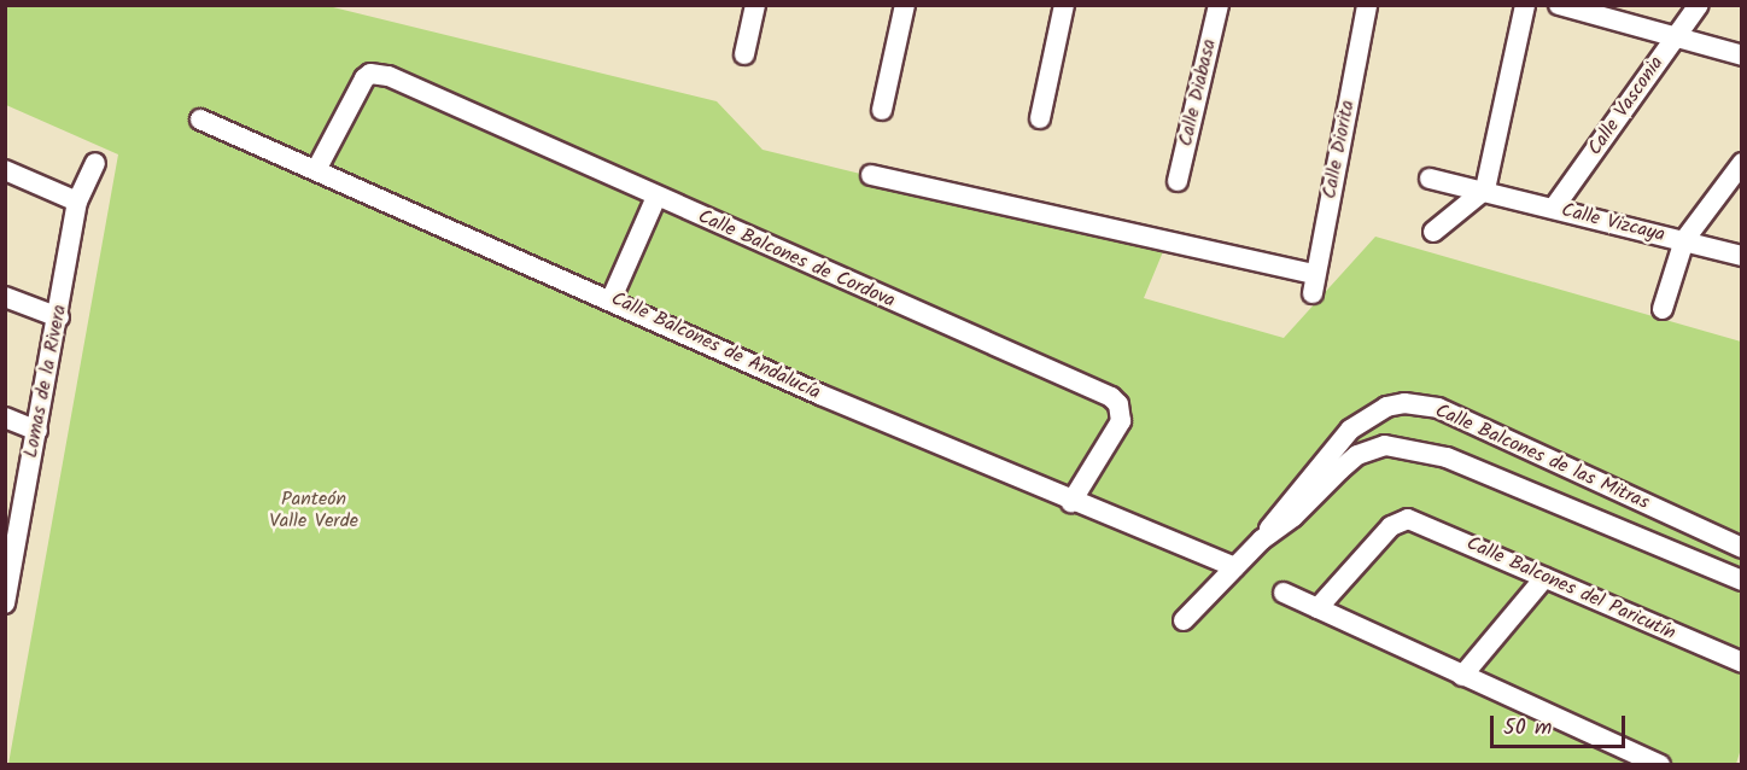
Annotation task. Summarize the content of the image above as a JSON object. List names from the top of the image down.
{
  "streets": {
    "street": [
      "Calle Diabasa",
      "Calle Vasconia",
      "Calle Diorita",
      "Calle Vizcaya",
      "Calle Balcones de Cordova",
      "Calle Balcones de Andalucía",
      "Lomas de la Rivera",
      "Calle Balcones de las Mitras",
      "Calle Balcones del Paricutín"
    ]
  },
  "crossings": [
    ["Calle Vasconia", "Calle Vizcaya"],
    ["Calle Balcones de Cordova", "Calle Balcones de Andalucía"],
    ["Calle Balcones de Andalucía", "Calle Balcones de las Mitras"]
  ],
  "parks": ["Panteón Valle Verde"],
  "scale_bar": "50 m"
}
